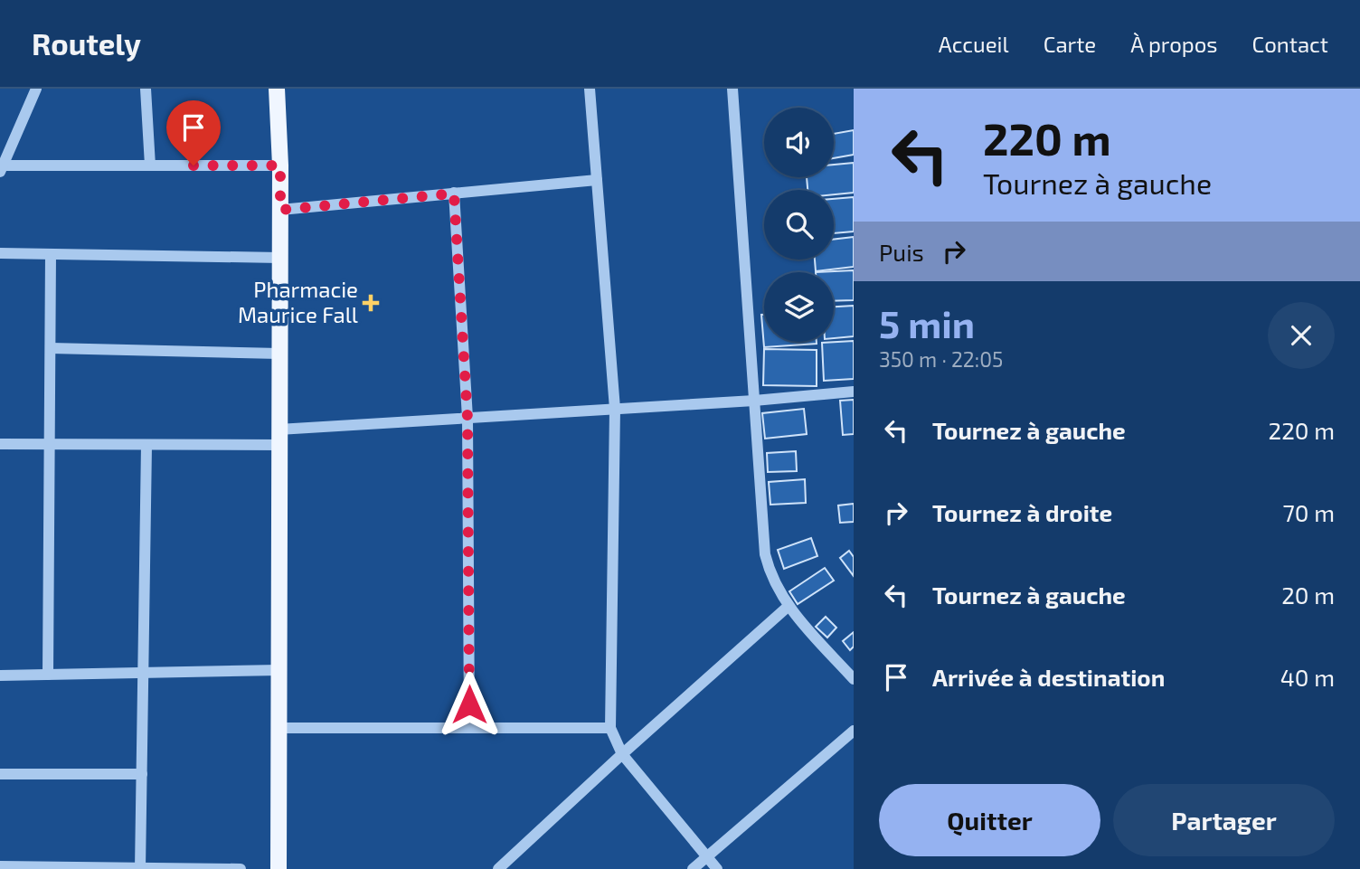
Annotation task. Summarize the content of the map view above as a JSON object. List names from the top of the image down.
{
  "places": {
    "health": ["Pharmacie Maurice Fall"]
  },
  "page": {
    "header": "Routely",
    "nav": [
      "Accueil",
      "Carte",
      "À propos",
      "Contact"
    ],
    "turn": ["220 m", "Tournez à gauche"],
    "then": "Puis",
    "heading": ["5 min", "350 m · 22:05"],
    "list": [
      {
        "name": "Tournez à gauche",
        "value": "220 m"
      },
      {
        "name": "Tournez à droite",
        "value": "70 m"
      },
      {
        "name": "Tournez à gauche",
        "value": "20 m"
      },
      {
        "name": "Arrivée à destination",
        "value": "40 m"
      }
    ],
    "buttons": ["Quitter", "Partager"]
  }
}
